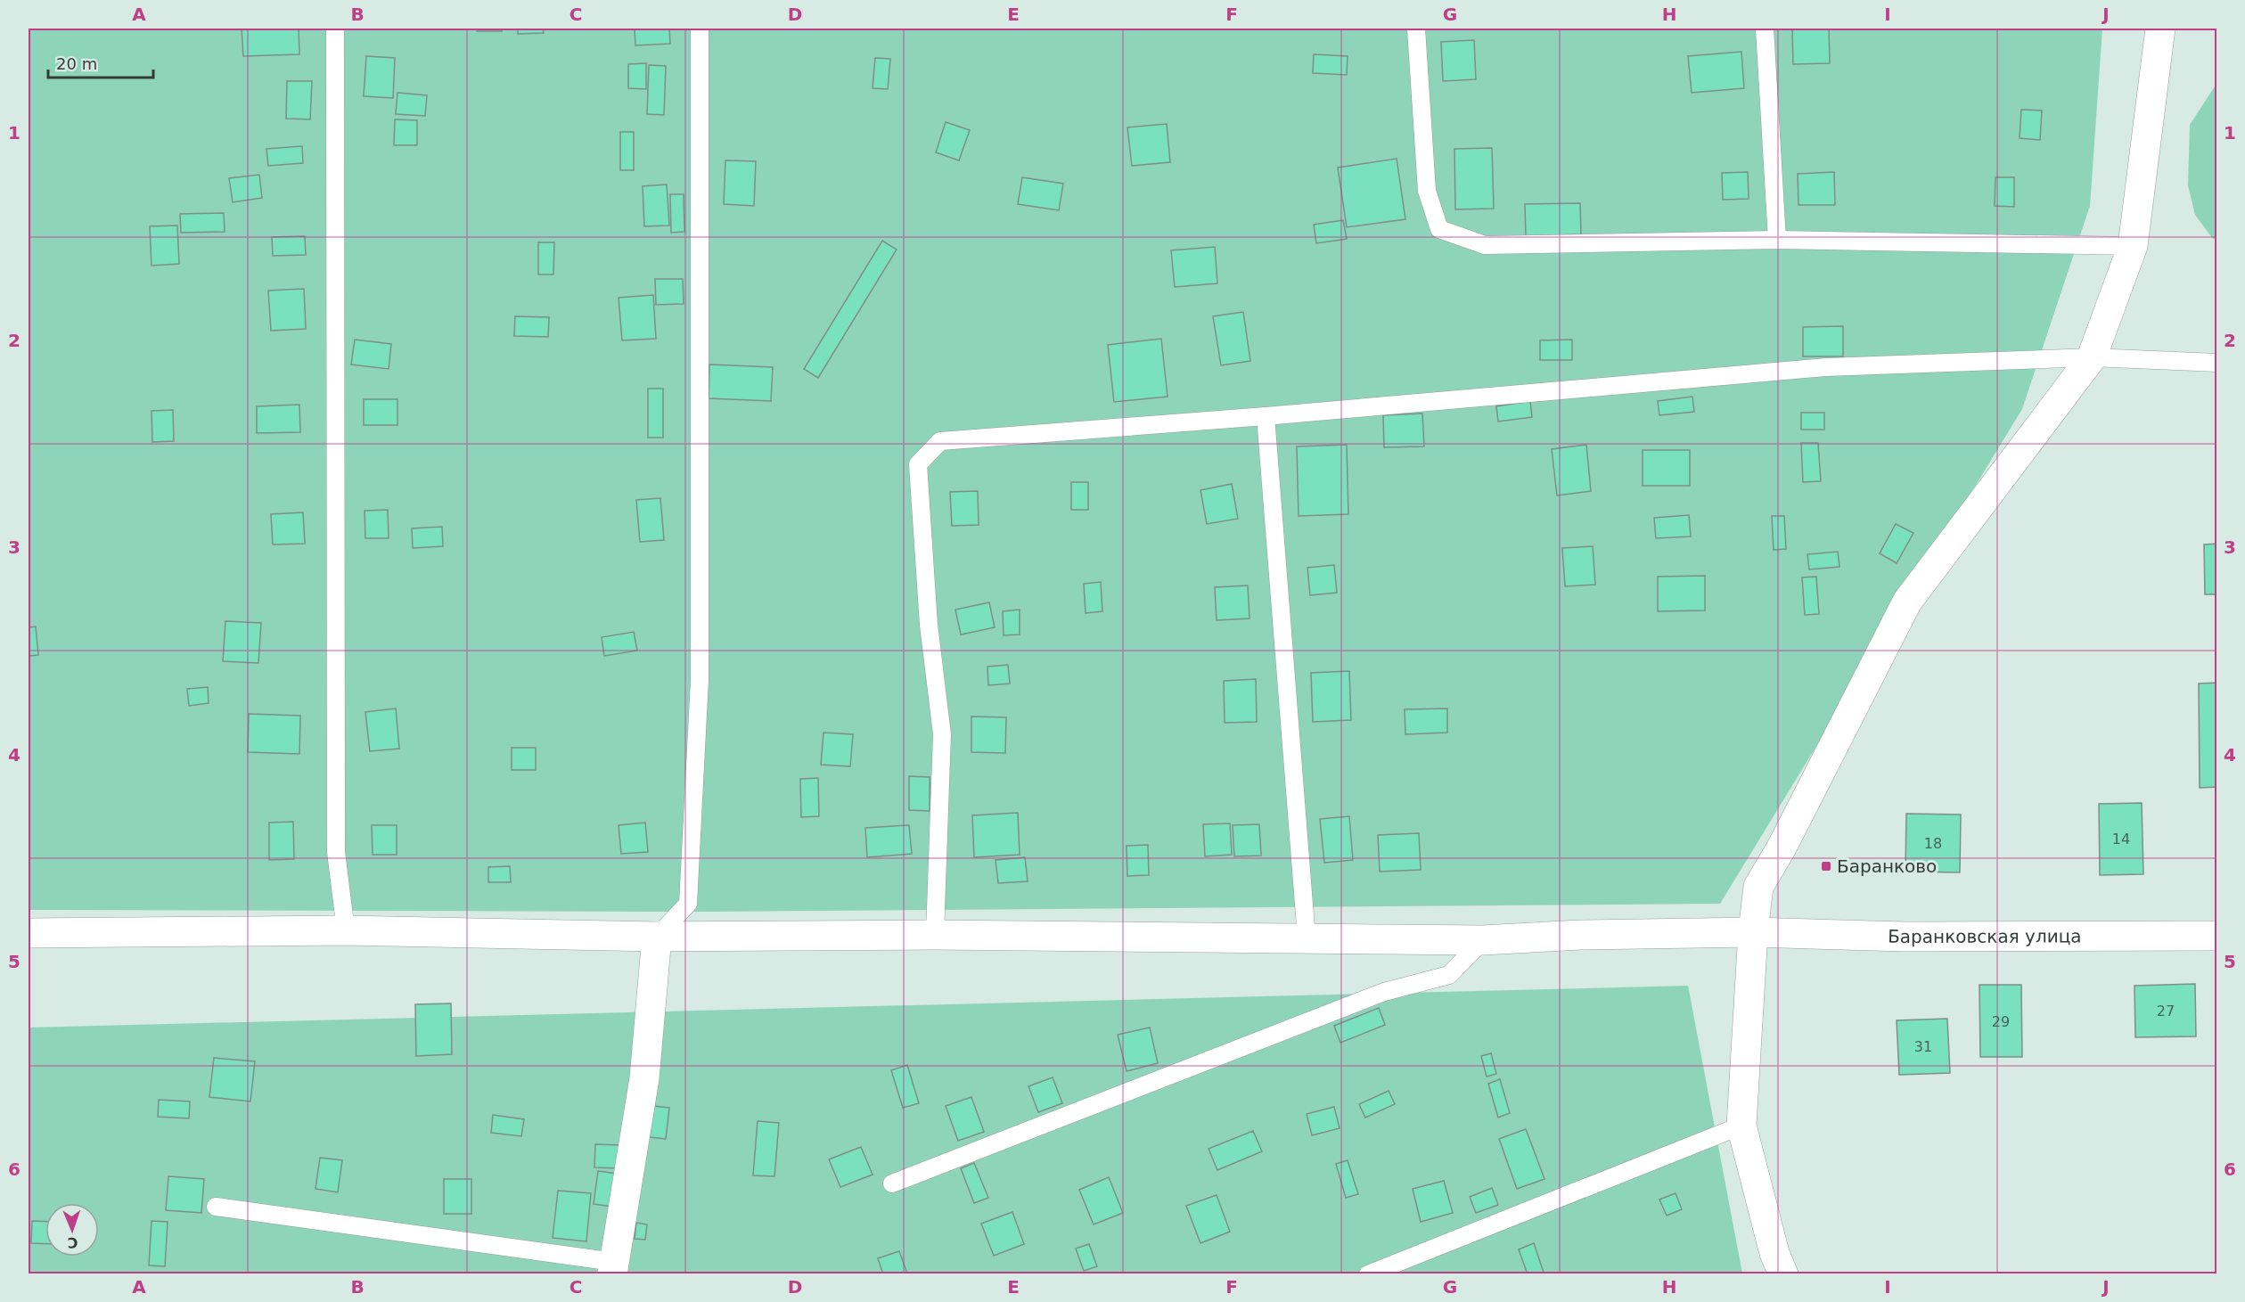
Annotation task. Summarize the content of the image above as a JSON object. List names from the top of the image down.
{
  "streets": {
    "street": ["Баранковская улица"]
  },
  "places": {
    "transit": ["Баранково"]
  },
  "house_numbers": [
    "14",
    "18",
    "27",
    "29",
    "31"
  ],
  "scale_bar": "20 m",
  "north": "bottom",
  "grid": {
    "columns": [
      "A",
      "B",
      "C",
      "D",
      "E",
      "F",
      "G",
      "H",
      "I",
      "J"
    ],
    "rows": [
      "1",
      "2",
      "3",
      "4",
      "5",
      "6"
    ]
  }
}
